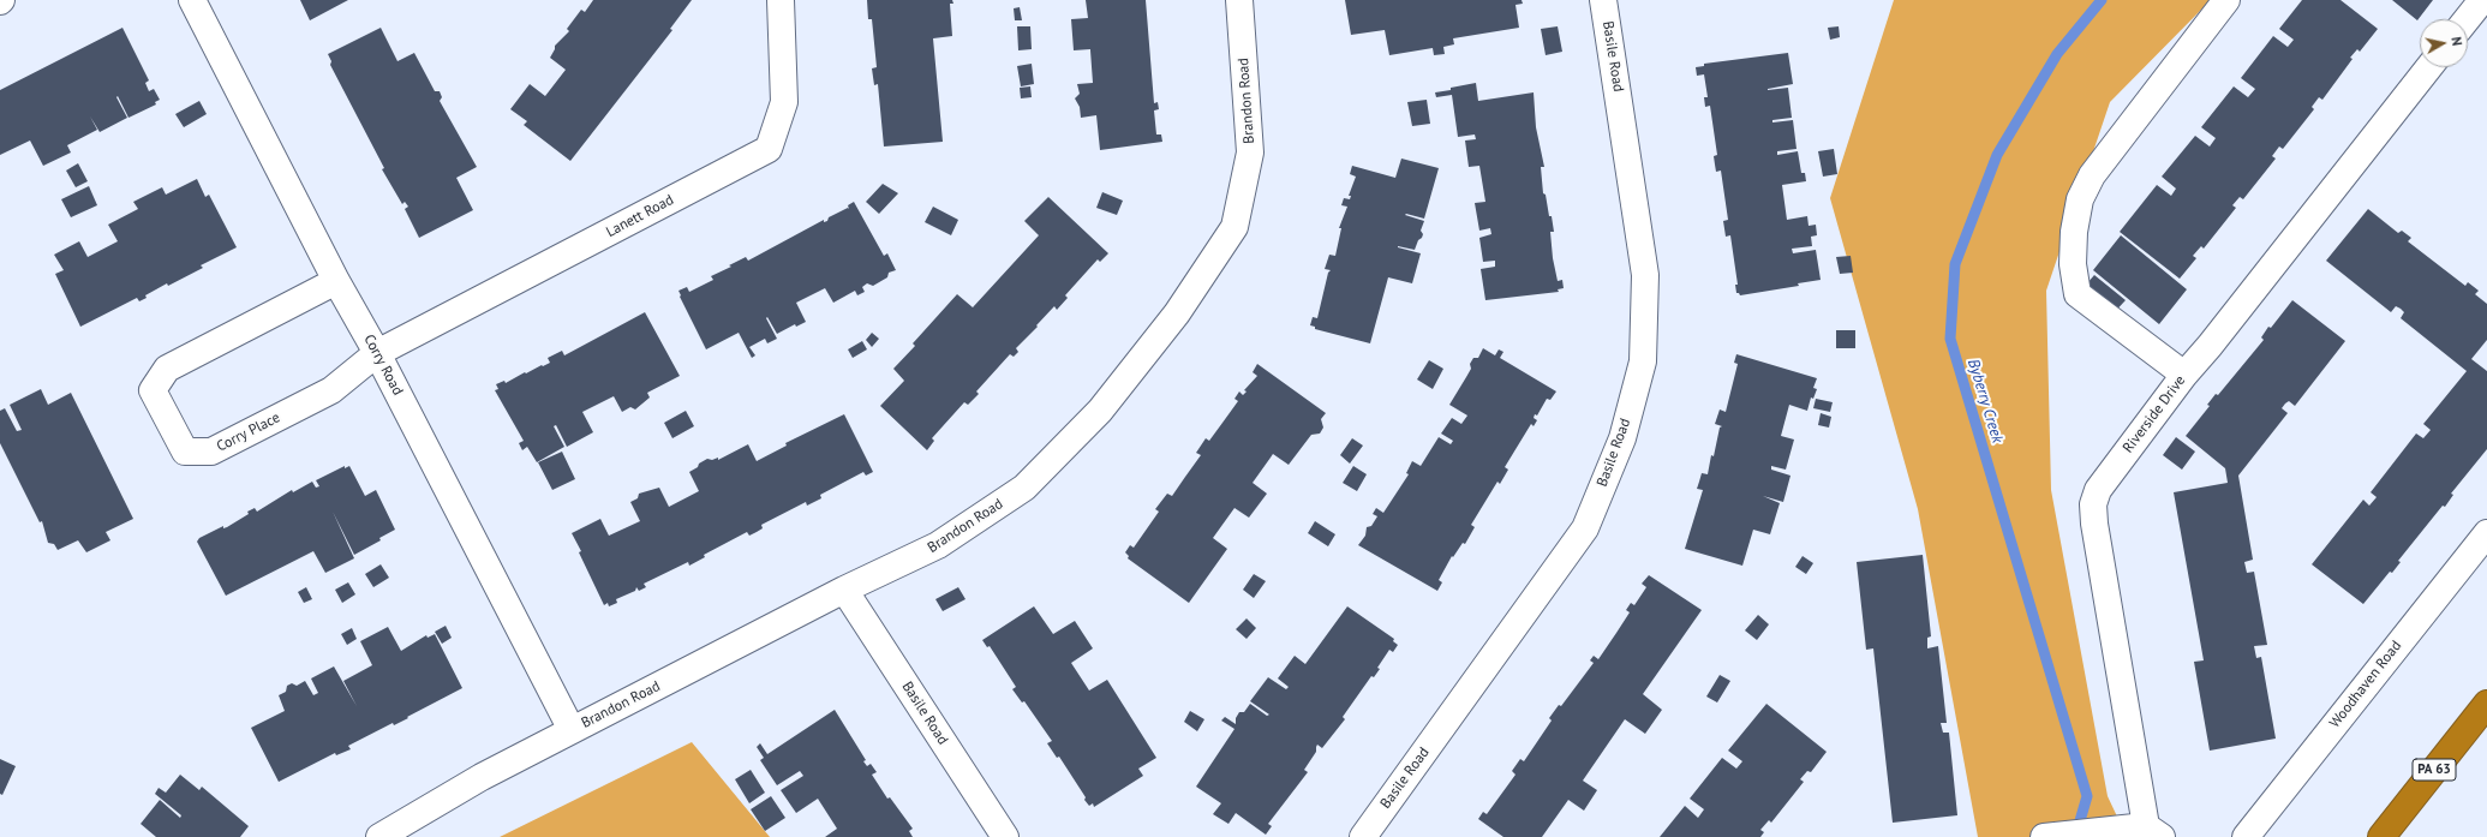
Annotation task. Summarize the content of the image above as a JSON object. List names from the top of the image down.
{
  "streets": {
    "highway": ["PA 63"],
    "street": [
      "Basile Road",
      "Brandon Road",
      "Lanett Road",
      "Corry Road",
      "Riverside Drive",
      "Corry Place",
      "Woodhaven Road"
    ]
  },
  "crossings": [
    ["Basile Road", "Brandon Road"],
    ["Brandon Road", "Corry Road"],
    ["Lanett Road", "Corry Road"],
    ["Lanett Road", "Corry Place"],
    ["Corry Road", "Corry Place"]
  ],
  "water": ["Byberry Creek"],
  "north": "right"
}
